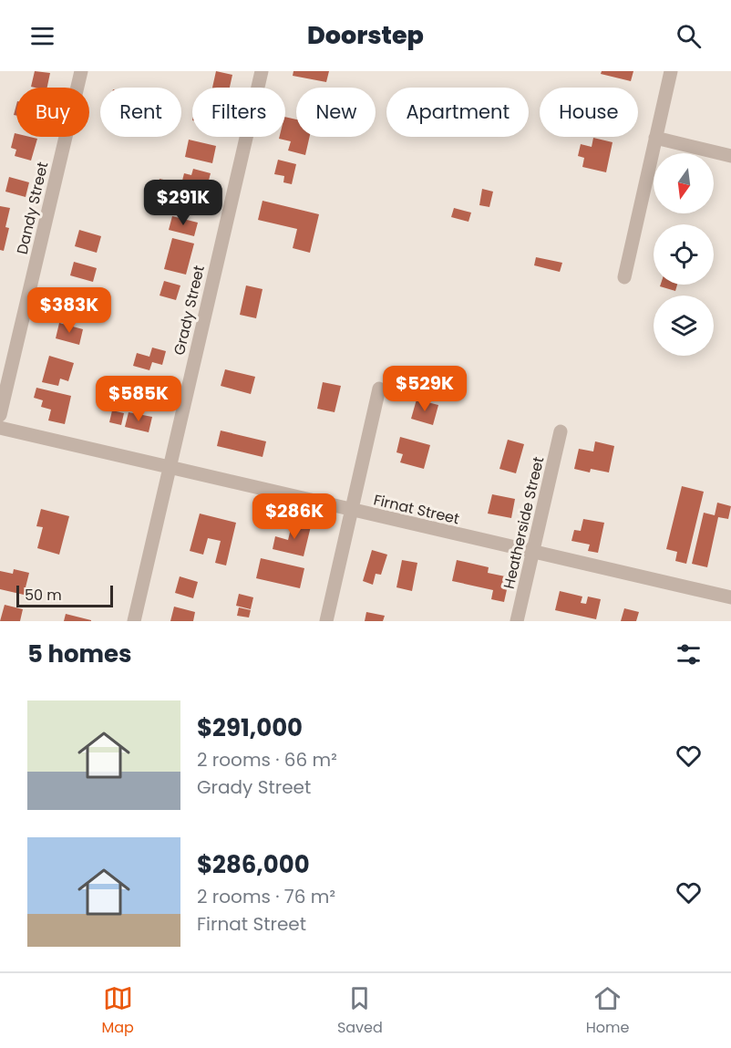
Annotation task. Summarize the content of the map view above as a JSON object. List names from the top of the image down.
{
  "streets": {
    "street": [
      "Dandy Street",
      "Grady Street",
      "Firnat Street",
      "Heatherside Street"
    ]
  },
  "crossings": [
    ["Grady Street", "Firnat Street"],
    ["Firnat Street", "Heatherside Street"]
  ],
  "scale_bar": "50 m",
  "north": "bottom",
  "page": {
    "header": "Doorstep",
    "chip": [
      "Buy",
      "Rent",
      "Filters",
      "New",
      "Apartment",
      "House"
    ],
    "price": [
      "$291K",
      "$383K",
      "$529K",
      "$585K",
      "$286K"
    ],
    "scale": "50 m",
    "heading": "5 homes",
    "list": [
      {
        "name": "$291,000",
        "note": "2 rooms · 66 m² · Grady Street"
      },
      {
        "name": "$286,000",
        "note": "2 rooms · 76 m² · Firnat Street"
      }
    ],
    "tabs": ["Map", "Saved", "Home"]
  }
}
